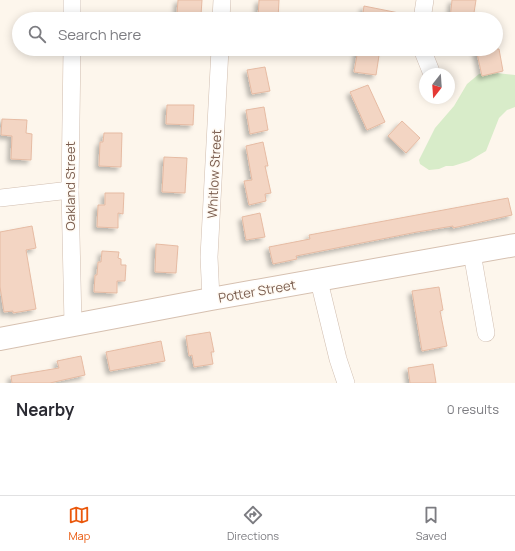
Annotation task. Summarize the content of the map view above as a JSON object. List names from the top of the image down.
{
  "streets": {
    "main road": ["Potter Street"],
    "street": ["Whitlow Street", "Oakland Street"]
  },
  "crossings": [
    ["Whitlow Street", "Potter Street"],
    ["Oakland Street", "Potter Street"]
  ],
  "north": "bottom",
  "page": {
    "search": "Search here",
    "heading": ["Nearby", "0 results"],
    "nav": ["Map", "Directions", "Saved"]
  }
}
